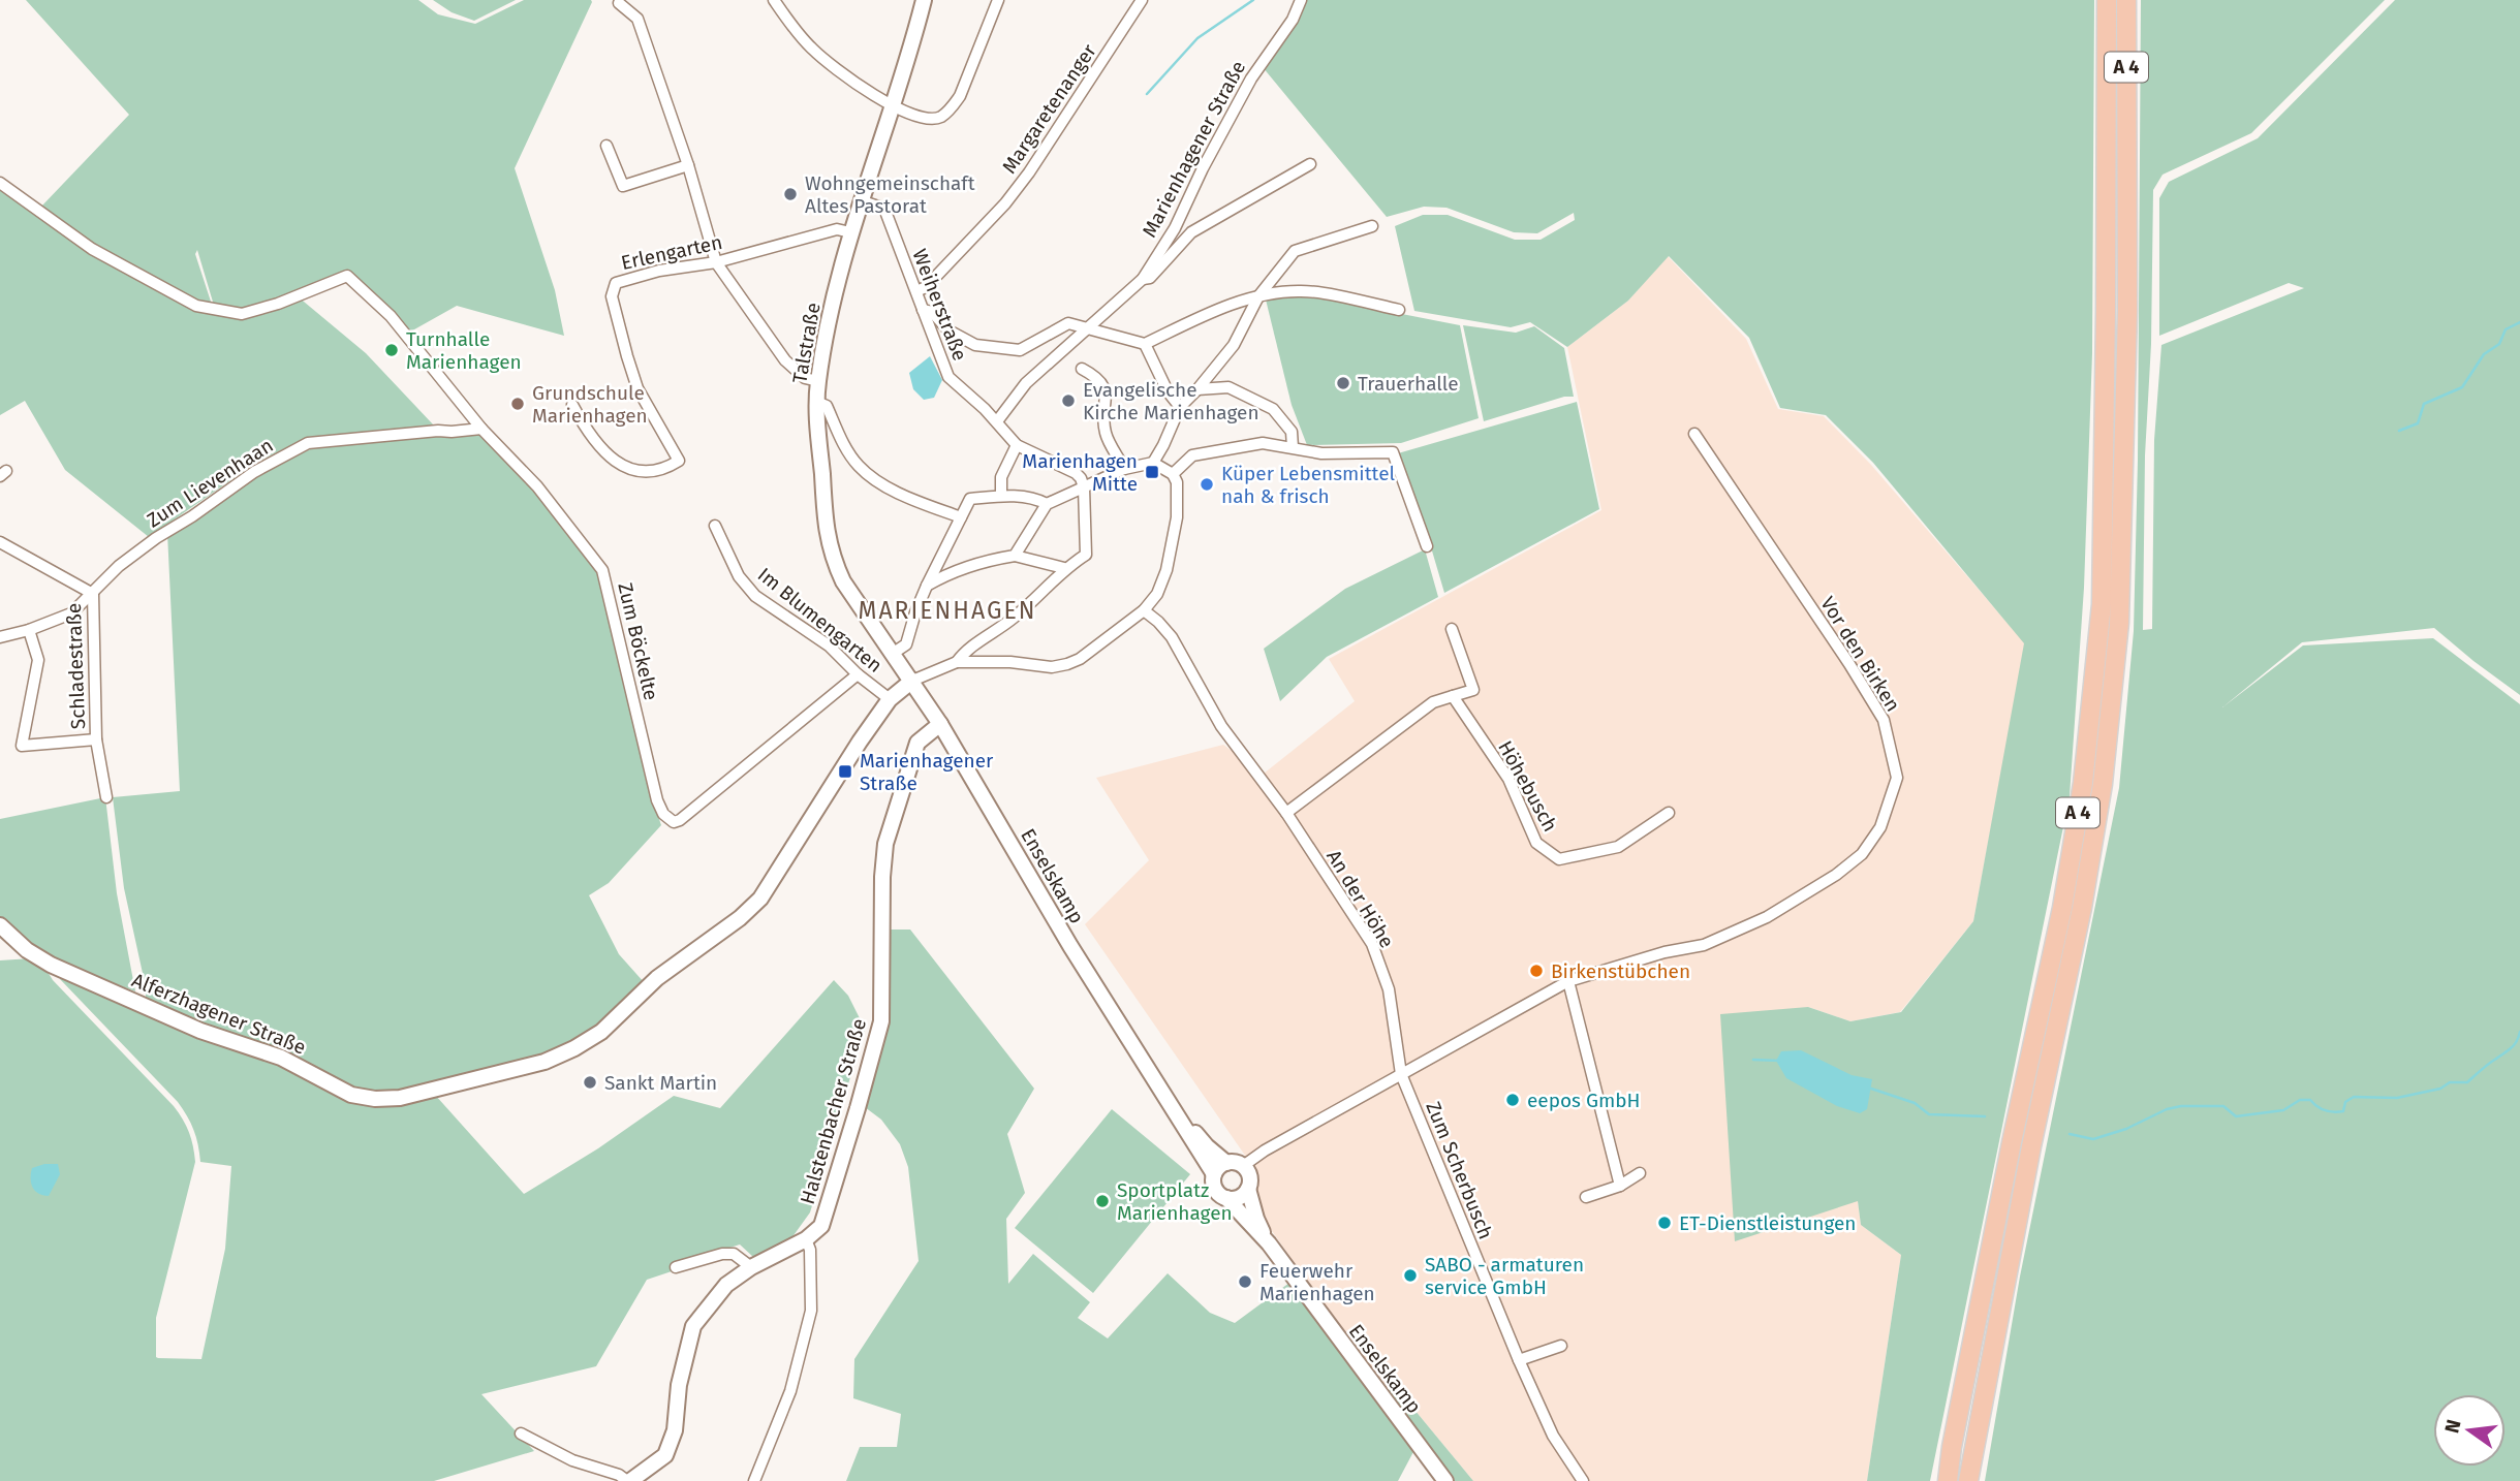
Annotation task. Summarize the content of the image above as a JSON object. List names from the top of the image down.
{
  "streets": {
    "highway": ["A 4"],
    "main road": [
      "Talstraße",
      "Enselskamp",
      "Alferzhagener Straße",
      "Halstenbacher Straße"
    ],
    "street": [
      "Margaretenanger",
      "Marienhagener Straße",
      "Erlengarten",
      "Weiherstraße",
      "Zum Lievenhaan",
      "Im Blumengarten",
      "Zum Böckelte",
      "Vor den Birken",
      "Schladestraße",
      "Höhebusch",
      "An der Höhe",
      "Zum Scherbusch"
    ]
  },
  "crossings": [
    ["Margaretenanger", "Weiherstraße"],
    ["Marienhagener Straße", "Weiherstraße"],
    ["Erlengarten", "Talstraße"],
    ["Weiherstraße", "Talstraße"],
    ["Talstraße", "Enselskamp"],
    ["Zum Lievenhaan", "Zum Böckelte"],
    ["Zum Lievenhaan", "Schladestraße"],
    ["Im Blumengarten", "Zum Böckelte"],
    ["Im Blumengarten", "Alferzhagener Straße"],
    ["Vor den Birken", "An der Höhe"],
    ["Vor den Birken", "Zum Scherbusch"],
    ["Enselskamp", "Halstenbacher Straße"],
    ["An der Höhe", "Zum Scherbusch"]
  ],
  "districts": ["MARIENHAGEN"],
  "places": {
    "other": [
      "Wohngemeinschaft Altes Pastorat",
      "Turnhalle Marienhagen",
      "Trauerhalle",
      "Evangelische Kirche Marienhagen",
      "Grundschule Marienhagen",
      "Küper Lebensmittel nah & frisch",
      "Birkenstübchen",
      "Sankt Martin",
      "eepos GmbH",
      "Sportplatz Marienhagen",
      "ET-Dienstleistungen",
      "SABO - armaturen service GmbH",
      "Feuerwehr Marienhagen"
    ],
    "transit": ["Marienhagen Mitte", "Marienhagener Straße"]
  },
  "north": "left"
}
